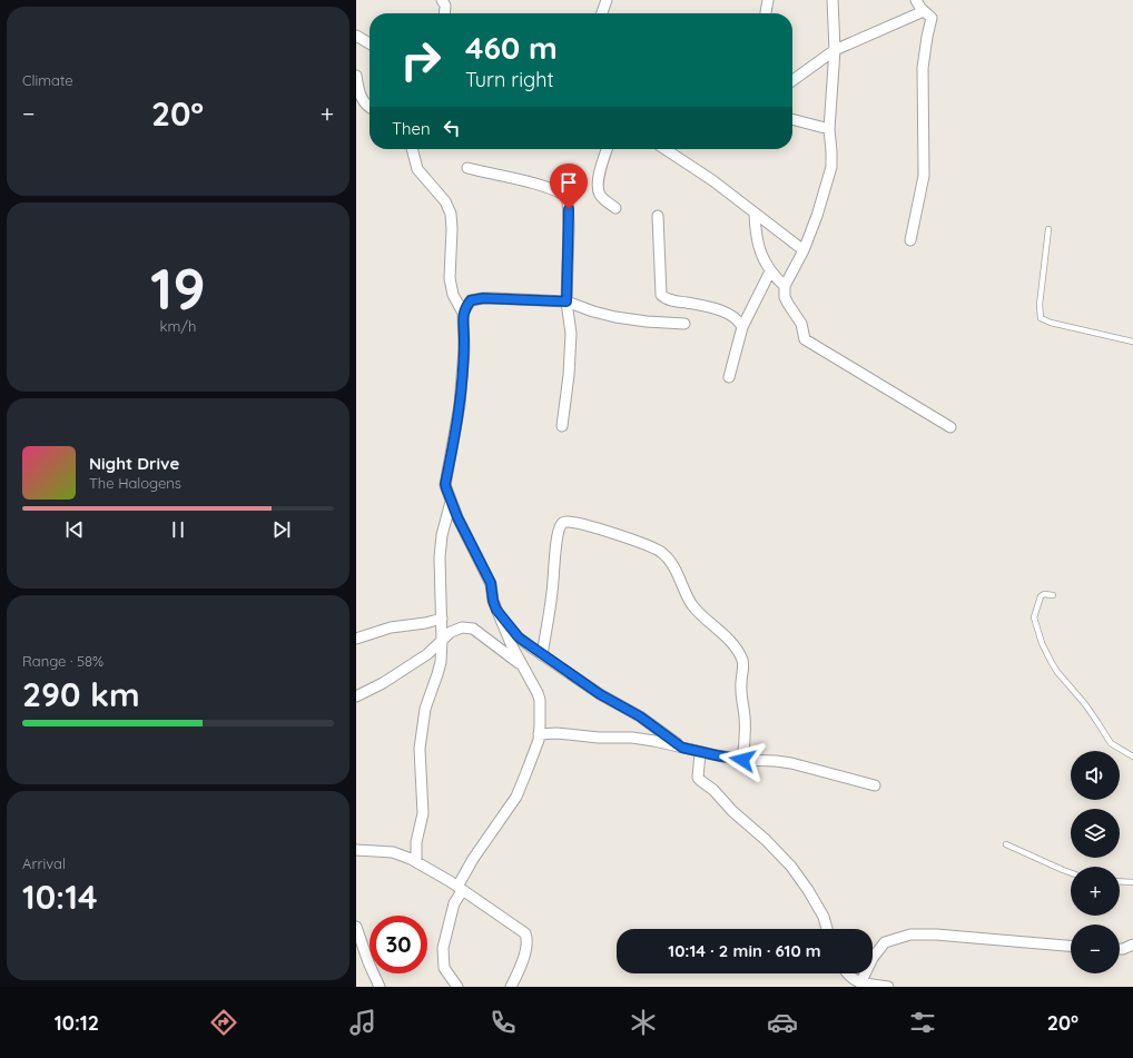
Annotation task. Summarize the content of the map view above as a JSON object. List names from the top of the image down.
{
  "page": {
    "tile": [
      "Climate",
      ["19", "km/h"],
      ["Range · 58%", "290 km"],
      ["Arrival", "10:14"]
    ],
    "turn": ["460 m", "Turn right"],
    "heat": ["−", "20°", "+"],
    "then": "Then",
    "song": ["Night Drive", "The Halogens"],
    "map_buttons": ["+", "−"],
    "limit": "30",
    "trip": "10:14 · 2 min · 610 m",
    "tabs": ["10:12", "20°"]
  }
}
